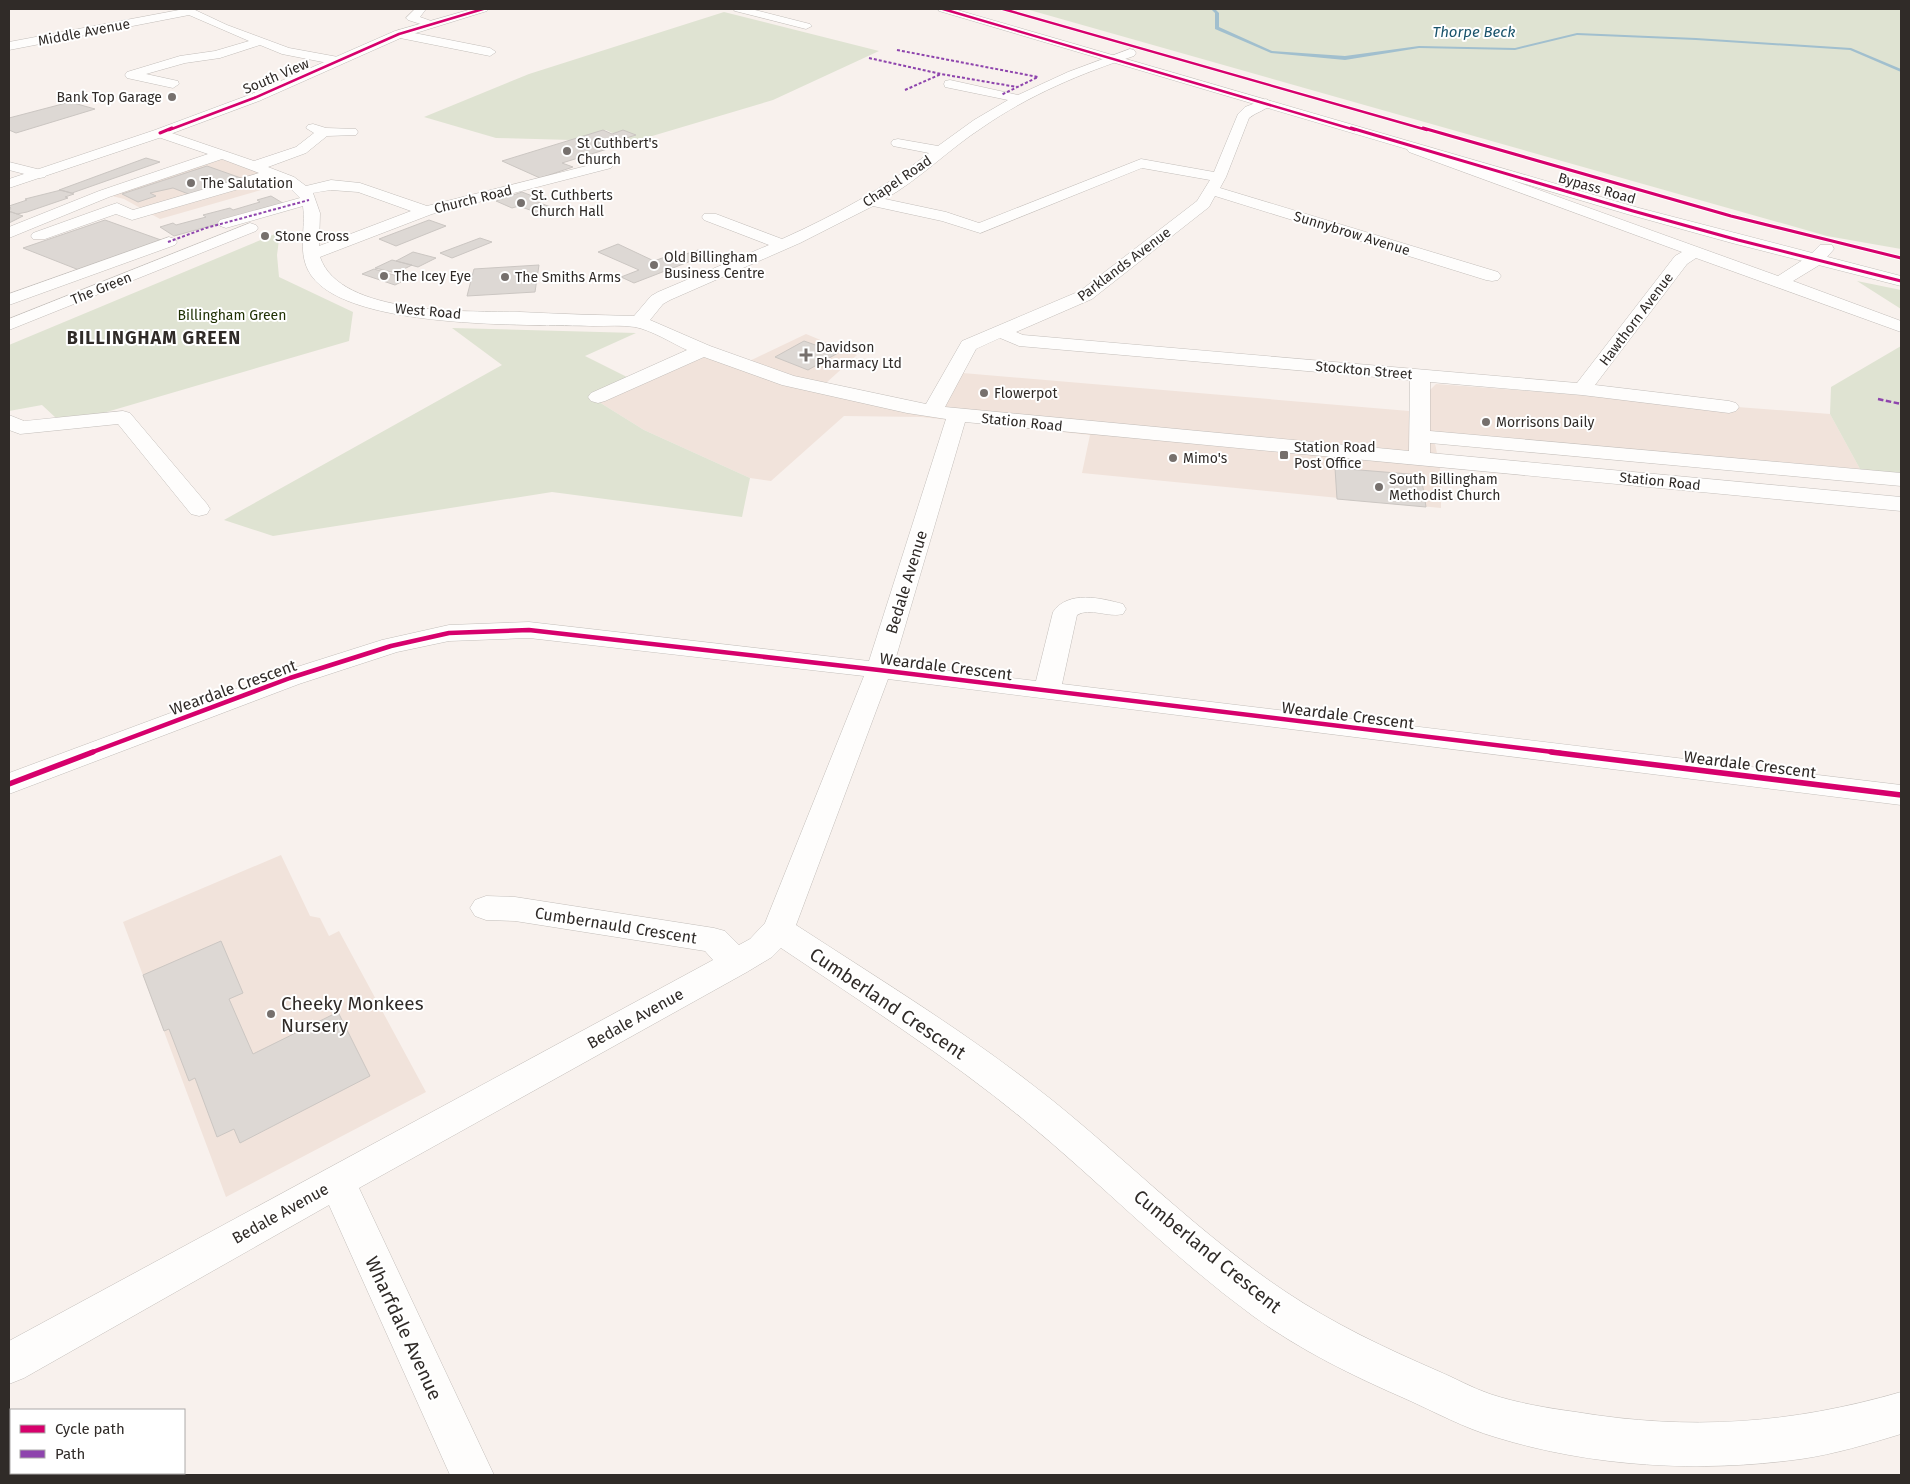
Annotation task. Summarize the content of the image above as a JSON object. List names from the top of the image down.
{
  "streets": {
    "street": [
      "Middle Avenue",
      "South View",
      "Chapel Road",
      "Bypass Road",
      "Church Road",
      "Sunnybrow Avenue",
      "Parklands Avenue",
      "The Green",
      "West Road",
      "Hawthorn Avenue",
      "Stockton Street",
      "Station Road",
      "Bedale Avenue",
      "Weardale Crescent",
      "Cumbernauld Crescent",
      "Cumberland Crescent",
      "Wharfdale Avenue"
    ]
  },
  "crossings": [
    ["Chapel Road", "Bypass Road"],
    ["Chapel Road", "Sunnybrow Avenue"],
    ["Chapel Road", "West Road"],
    ["Chapel Road", "Station Road"],
    ["Bypass Road", "Parklands Avenue"],
    ["Bypass Road", "Hawthorn Avenue"],
    ["Church Road", "The Green"],
    ["Church Road", "West Road"],
    ["Sunnybrow Avenue", "Parklands Avenue"],
    ["Parklands Avenue", "Stockton Street"],
    ["Parklands Avenue", "Station Road"],
    ["Parklands Avenue", "Bedale Avenue"],
    ["West Road", "Station Road"],
    ["Hawthorn Avenue", "Stockton Street"],
    ["Station Road", "Bedale Avenue"],
    ["Bedale Avenue", "Weardale Crescent"],
    ["Bedale Avenue", "Cumbernauld Crescent"],
    ["Bedale Avenue", "Cumberland Crescent"],
    ["Bedale Avenue", "Wharfdale Avenue"]
  ],
  "districts": ["BILLINGHAM GREEN"],
  "water": ["Thorpe Beck"],
  "parks": ["Billingham Green"],
  "places": {
    "other": [
      "Bank Top Garage",
      "St Cuthbert's Church",
      "The Salutation",
      "St. Cuthberts Church Hall",
      "Stone Cross",
      "Old Billingham Business Centre",
      "The Icey Eye",
      "The Smiths Arms",
      "Flowerpot",
      "Morrisons Daily",
      "Mimo's",
      "South Billingham Methodist Church",
      "Cheeky Monkees Nursery"
    ],
    "health": ["Davidson Pharmacy Ltd"],
    "transit": ["Station Road Post Office"]
  },
  "legend": ["Cycle path", "Path"]
}
